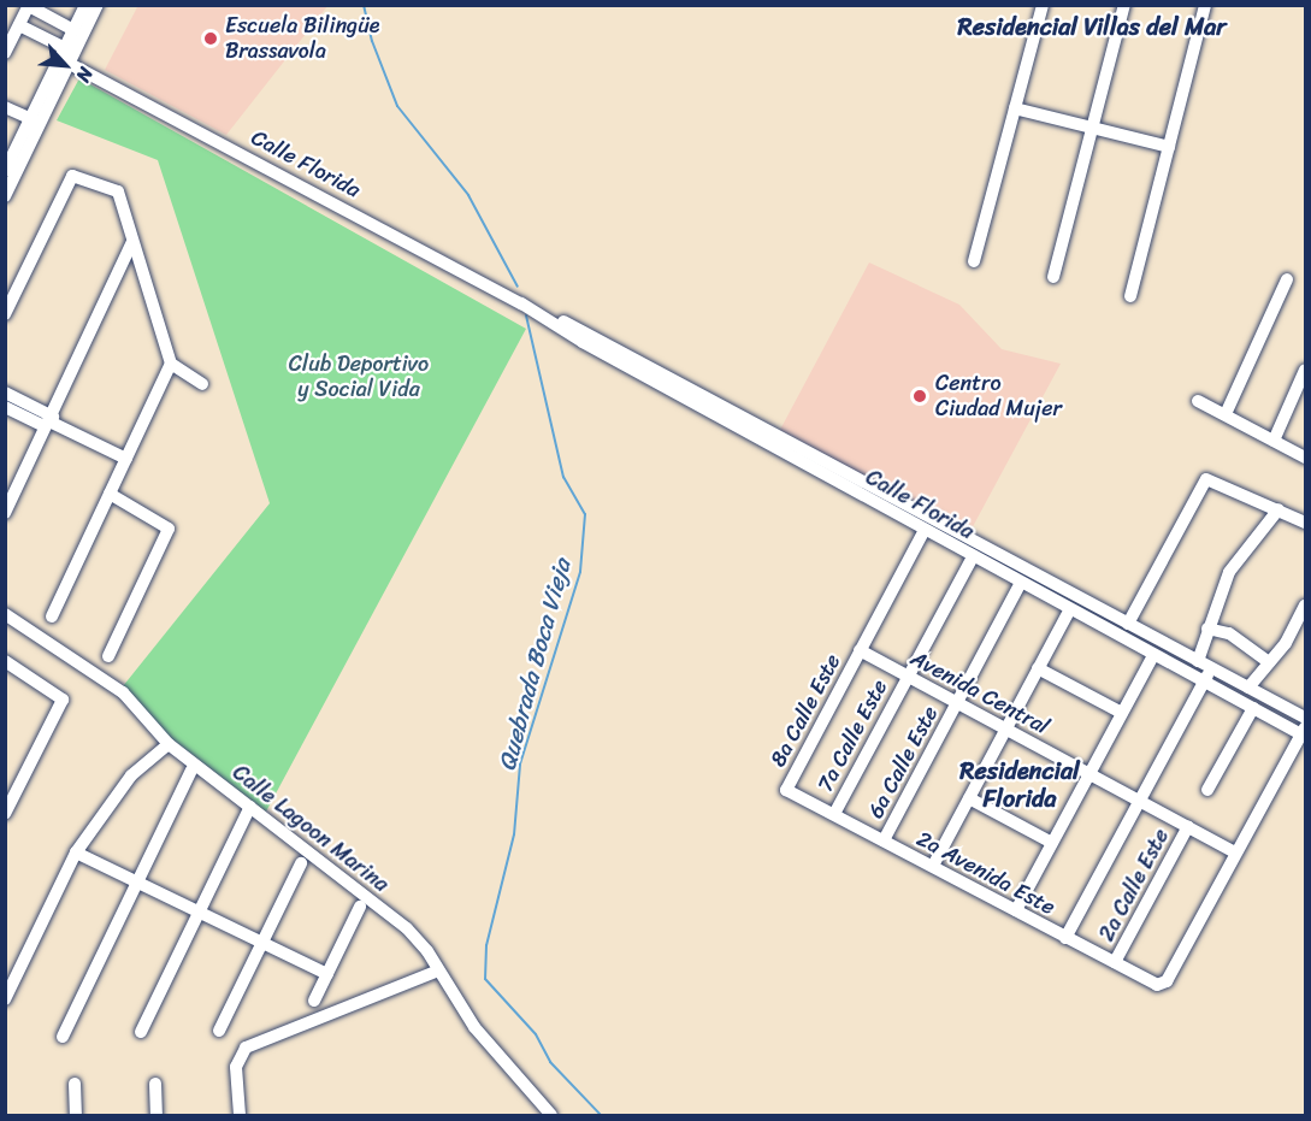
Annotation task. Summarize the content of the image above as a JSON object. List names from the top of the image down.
{
  "streets": {
    "street": [
      "Calle Florida",
      "Avenida Central",
      "8a Calle Este",
      "7a Calle Este",
      "6a Calle Este",
      "Calle Lagoon Marina",
      "2a Avenida Este",
      "2a Calle Este"
    ]
  },
  "crossings": [
    ["Calle Florida", "8a Calle Este"],
    ["Calle Florida", "7a Calle Este"],
    ["Calle Florida", "6a Calle Este"],
    ["Avenida Central", "8a Calle Este"],
    ["Avenida Central", "7a Calle Este"],
    ["Avenida Central", "6a Calle Este"],
    ["Avenida Central", "2a Avenida Este"],
    ["Avenida Central", "2a Calle Este"],
    ["8a Calle Este", "2a Avenida Este"],
    ["7a Calle Este", "2a Avenida Este"],
    ["6a Calle Este", "2a Avenida Este"],
    ["2a Avenida Este", "2a Calle Este"]
  ],
  "districts": ["Residencial Villas del Mar", "Residencial Florida"],
  "water": ["Quebrada Boca Vieja"],
  "parks": ["Club Deportivo y Social Vida"],
  "places": ["Escuela Bilingüe Brassavola", "Centro Ciudad Mujer"],
  "north": "bottom right"
}
